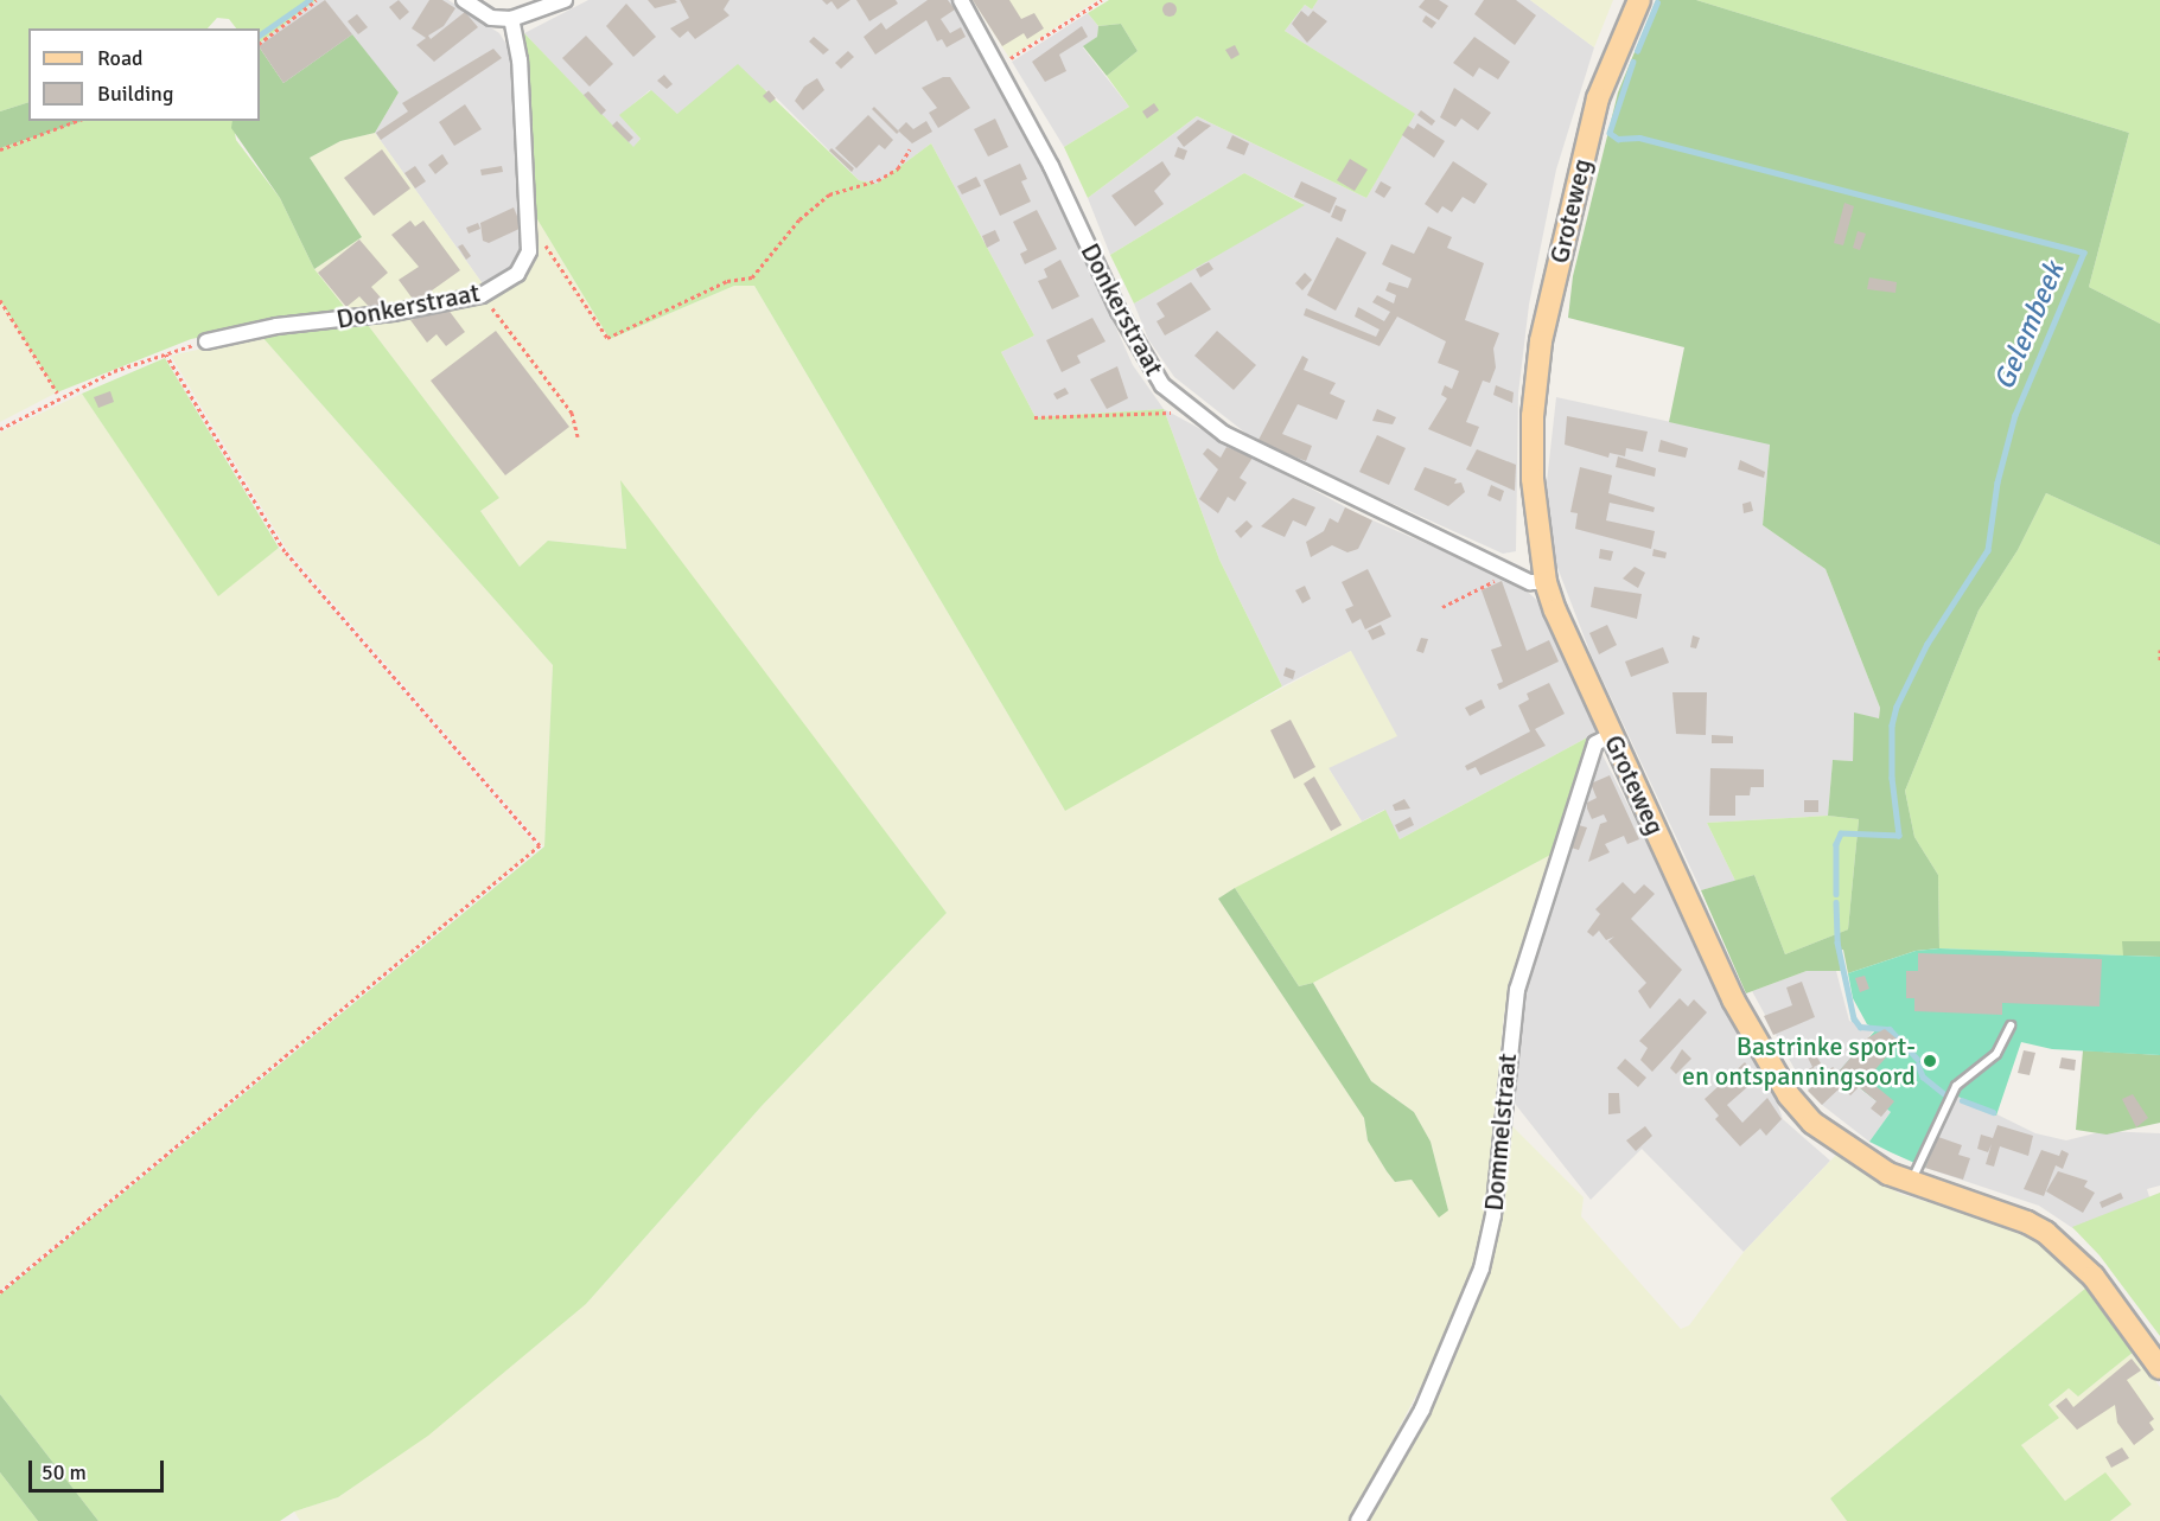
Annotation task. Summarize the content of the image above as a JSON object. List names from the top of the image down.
{
  "streets": {
    "main road": ["Groteweg"],
    "street": ["Donkerstraat", "Dommelstraat"]
  },
  "crossings": [
    ["Groteweg", "Donkerstraat"],
    ["Groteweg", "Dommelstraat"]
  ],
  "water": ["Gelembeek"],
  "places": ["Bastrinke sport- en ontspanningsoord"],
  "legend": ["Road", "Building"],
  "scale_bar": "50 m"
}
